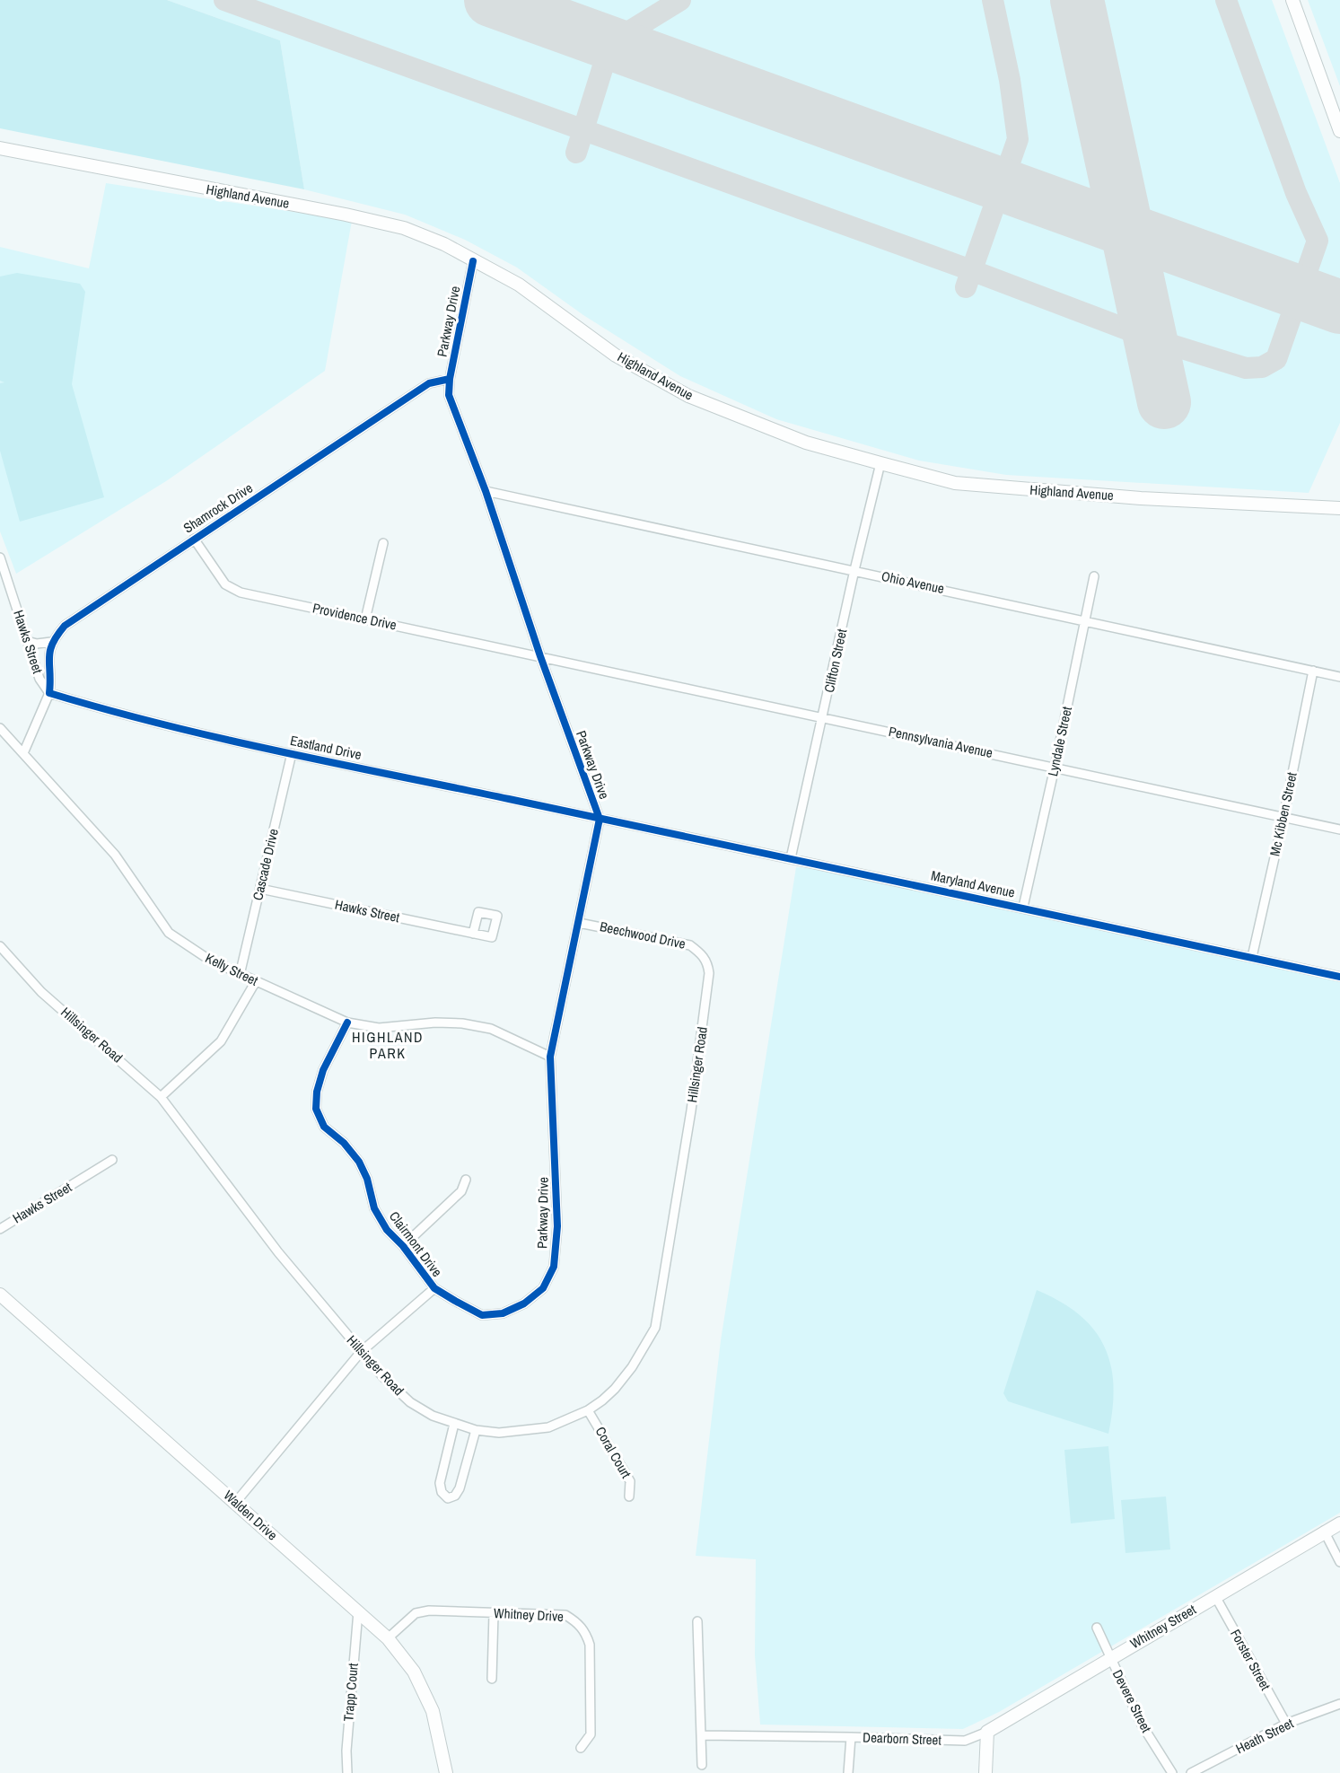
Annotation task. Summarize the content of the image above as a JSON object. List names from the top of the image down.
{
  "streets": {
    "main road": ["Highland Avenue", "Walden Drive", "Whitney Street"],
    "street": [
      "Parkway Drive",
      "Shamrock Drive",
      "Ohio Avenue",
      "Providence Drive",
      "Hawks Street",
      "Clifton Street",
      "Lyndale Street",
      "Pennsylvania Avenue",
      "Eastland Drive",
      "Mc Kibben Street",
      "Cascade Drive",
      "Maryland Avenue",
      "Beechwood Drive",
      "Kelly Street",
      "Hillsinger Road",
      "Clairmont Drive",
      "Coral Court",
      "Whitney Drive",
      "Forster Street",
      "Trapp Court",
      "Devere Street",
      "Heath Street",
      "Dearborn Street"
    ]
  },
  "crossings": [
    ["Highland Avenue", "Parkway Drive"],
    ["Highland Avenue", "Clifton Street"],
    ["Parkway Drive", "Shamrock Drive"],
    ["Parkway Drive", "Ohio Avenue"],
    ["Parkway Drive", "Providence Drive"],
    ["Parkway Drive", "Pennsylvania Avenue"],
    ["Parkway Drive", "Eastland Drive"],
    ["Parkway Drive", "Maryland Avenue"],
    ["Parkway Drive", "Beechwood Drive"],
    ["Parkway Drive", "Kelly Street"],
    ["Parkway Drive", "Clairmont Drive"],
    ["Shamrock Drive", "Providence Drive"],
    ["Ohio Avenue", "Clifton Street"],
    ["Ohio Avenue", "Lyndale Street"],
    ["Ohio Avenue", "Mc Kibben Street"],
    ["Providence Drive", "Pennsylvania Avenue"],
    ["Hawks Street", "Eastland Drive"],
    ["Hawks Street", "Cascade Drive"],
    ["Clifton Street", "Pennsylvania Avenue"],
    ["Clifton Street", "Maryland Avenue"],
    ["Lyndale Street", "Pennsylvania Avenue"],
    ["Lyndale Street", "Maryland Avenue"],
    ["Pennsylvania Avenue", "Mc Kibben Street"],
    ["Eastland Drive", "Cascade Drive"],
    ["Eastland Drive", "Maryland Avenue"],
    ["Mc Kibben Street", "Maryland Avenue"],
    ["Cascade Drive", "Kelly Street"],
    ["Beechwood Drive", "Hillsinger Road"],
    ["Kelly Street", "Clairmont Drive"],
    ["Hillsinger Road", "Coral Court"],
    ["Walden Drive", "Whitney Drive"],
    ["Walden Drive", "Trapp Court"],
    ["Whitney Street", "Forster Street"],
    ["Whitney Street", "Devere Street"],
    ["Whitney Street", "Dearborn Street"],
    ["Forster Street", "Heath Street"]
  ],
  "districts": ["HIGHLAND PARK"]
}
